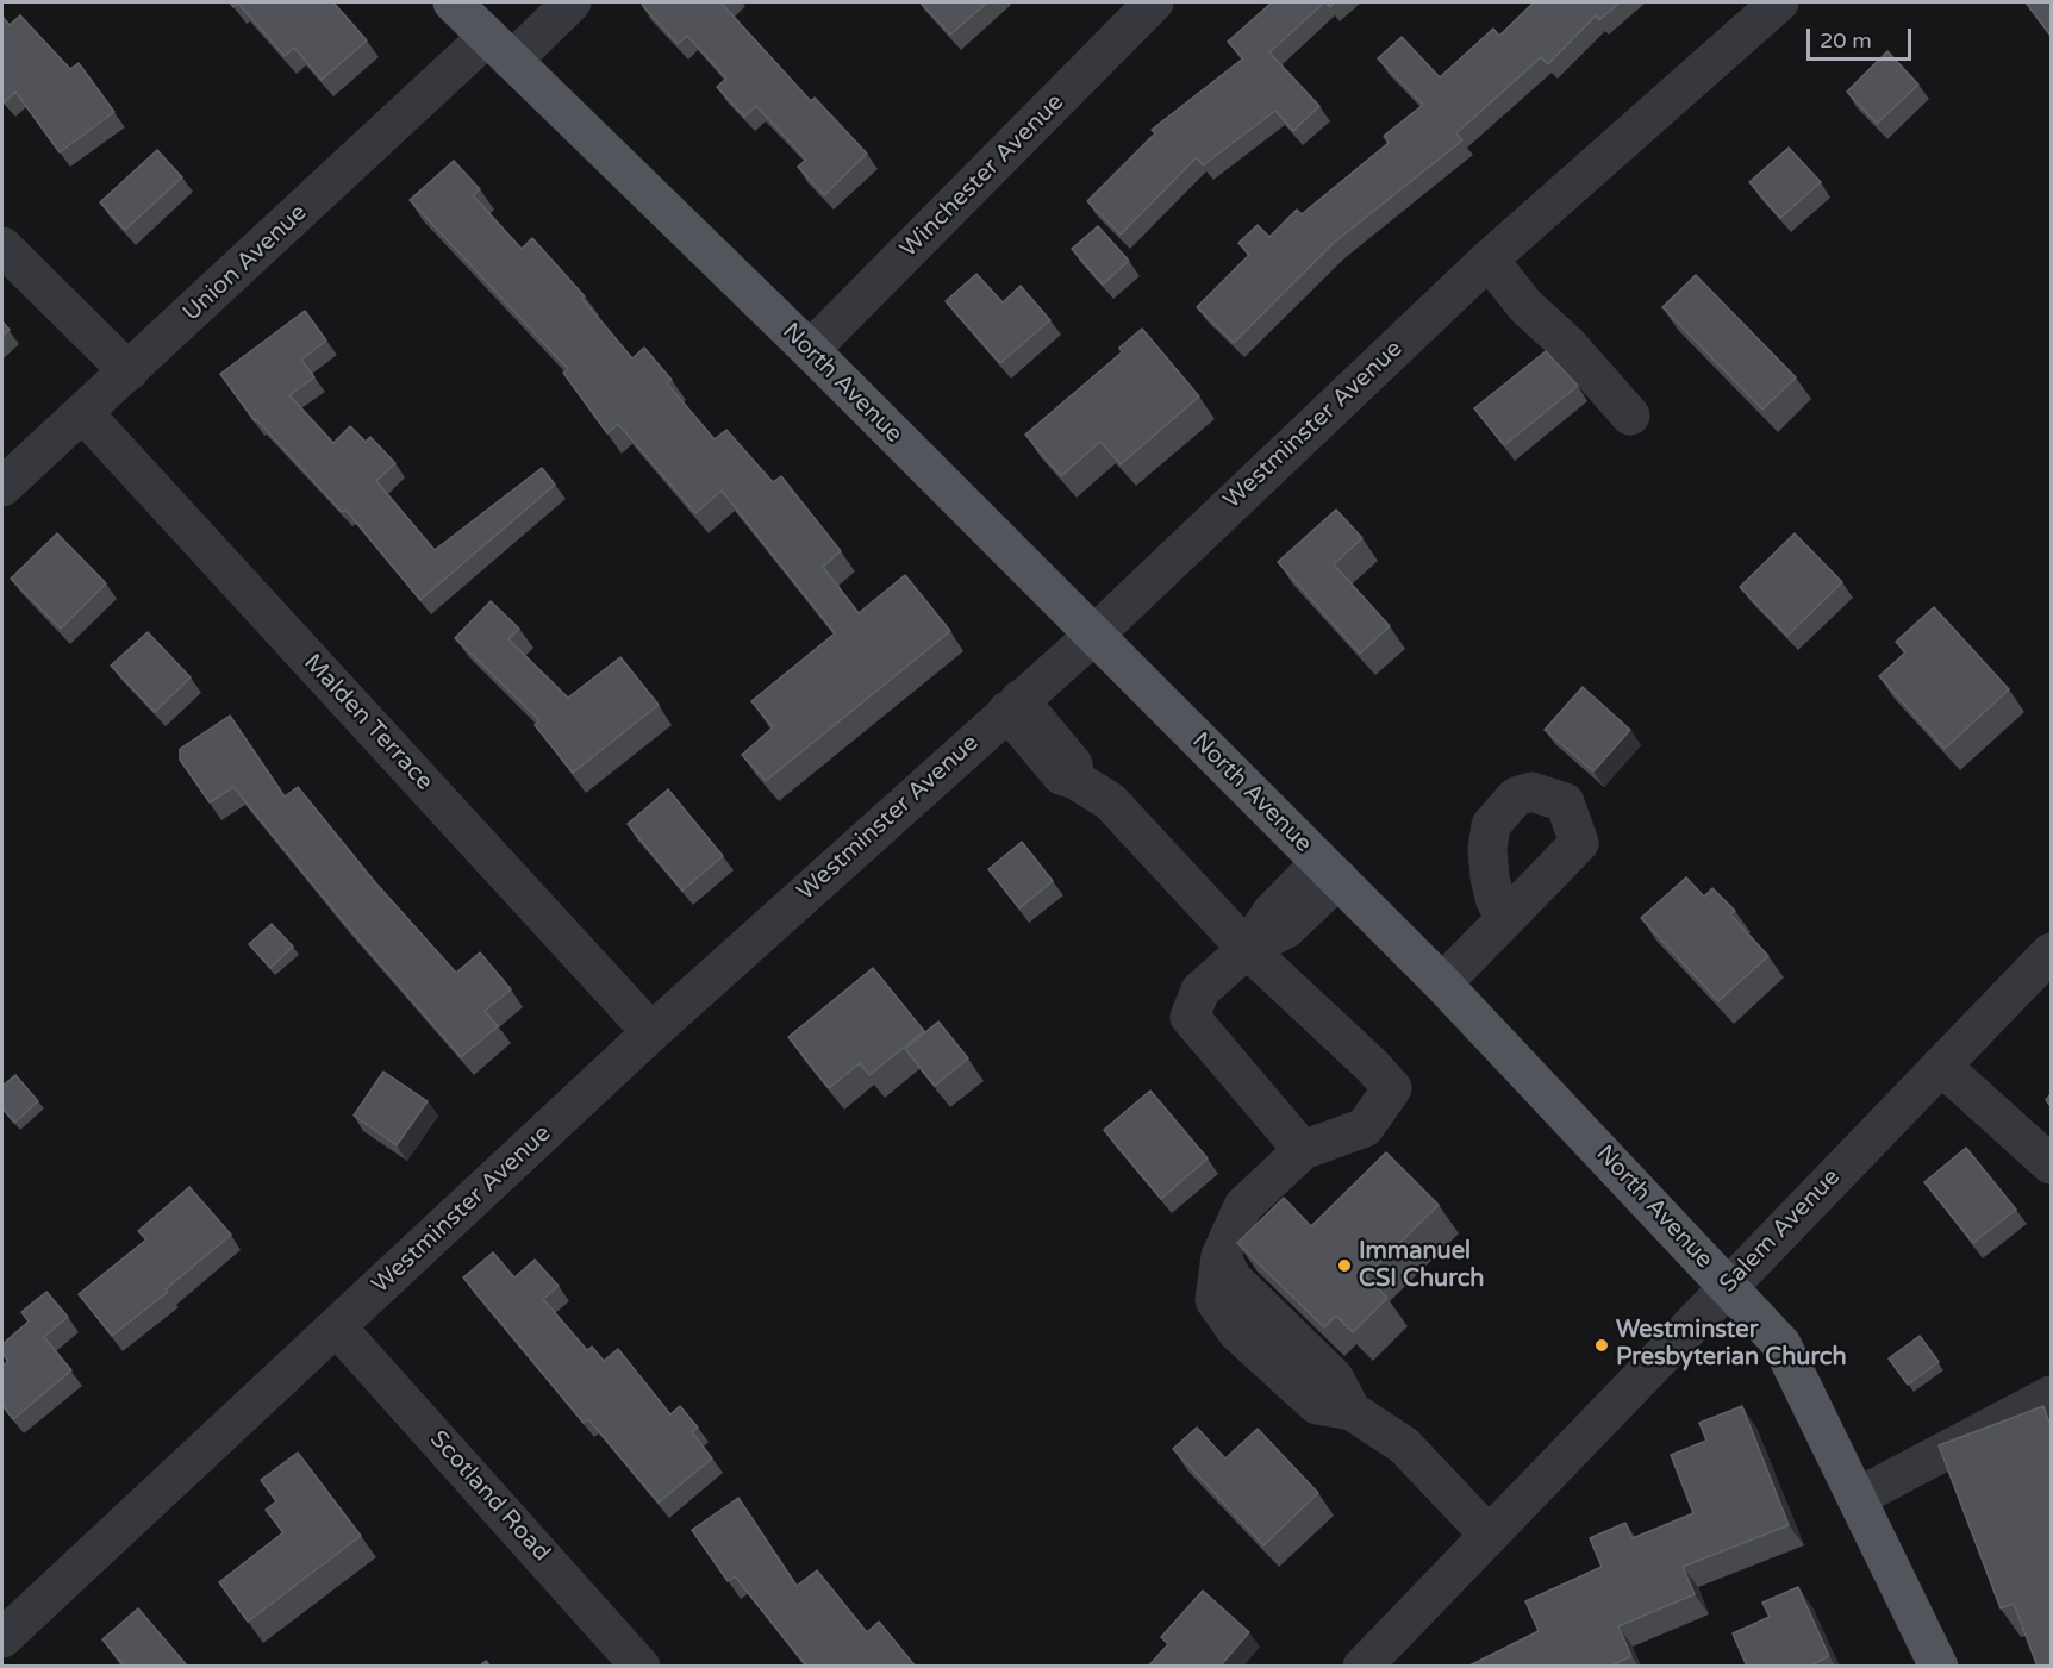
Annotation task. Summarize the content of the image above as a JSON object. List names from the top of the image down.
{
  "streets": {
    "main road": ["North Avenue"],
    "street": [
      "Winchester Avenue",
      "Union Avenue",
      "Westminster Avenue",
      "Malden Terrace",
      "Salem Avenue",
      "Scotland Road"
    ]
  },
  "crossings": [
    ["Winchester Avenue", "North Avenue"],
    ["Union Avenue", "North Avenue"],
    ["Union Avenue", "Malden Terrace"],
    ["North Avenue", "Westminster Avenue"],
    ["North Avenue", "Salem Avenue"],
    ["Westminster Avenue", "Malden Terrace"],
    ["Westminster Avenue", "Scotland Road"]
  ],
  "places": ["Immanuel CSI Church", "Westminster Presbyterian Church"],
  "scale_bar": "20 m"
}
